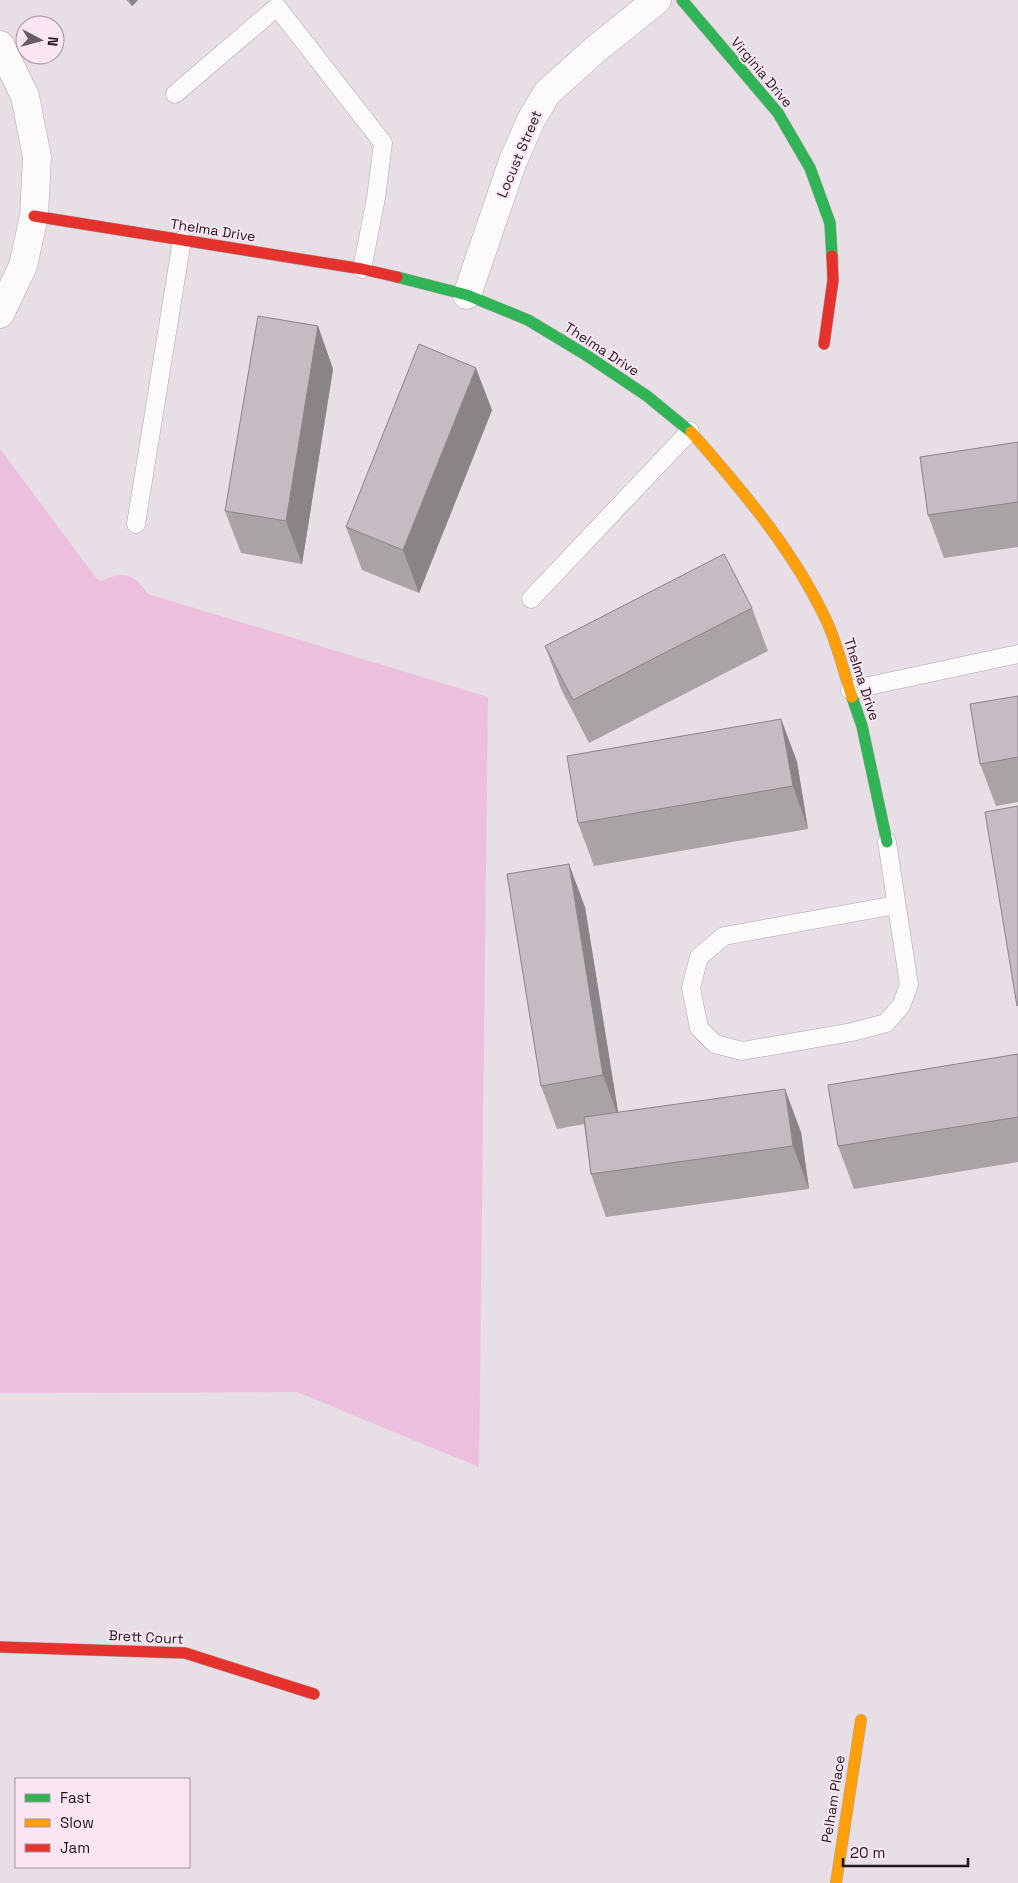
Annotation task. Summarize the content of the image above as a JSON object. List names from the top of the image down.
{
  "streets": {
    "street": [
      "Virginia Drive",
      "Locust Street",
      "Thelma Drive",
      "Brett Court",
      "Pelham Place"
    ]
  },
  "crossings": [
    ["Locust Street", "Thelma Drive"]
  ],
  "legend": ["Fast", "Slow", "Jam"],
  "scale_bar": "20 m",
  "north": "right"
}
